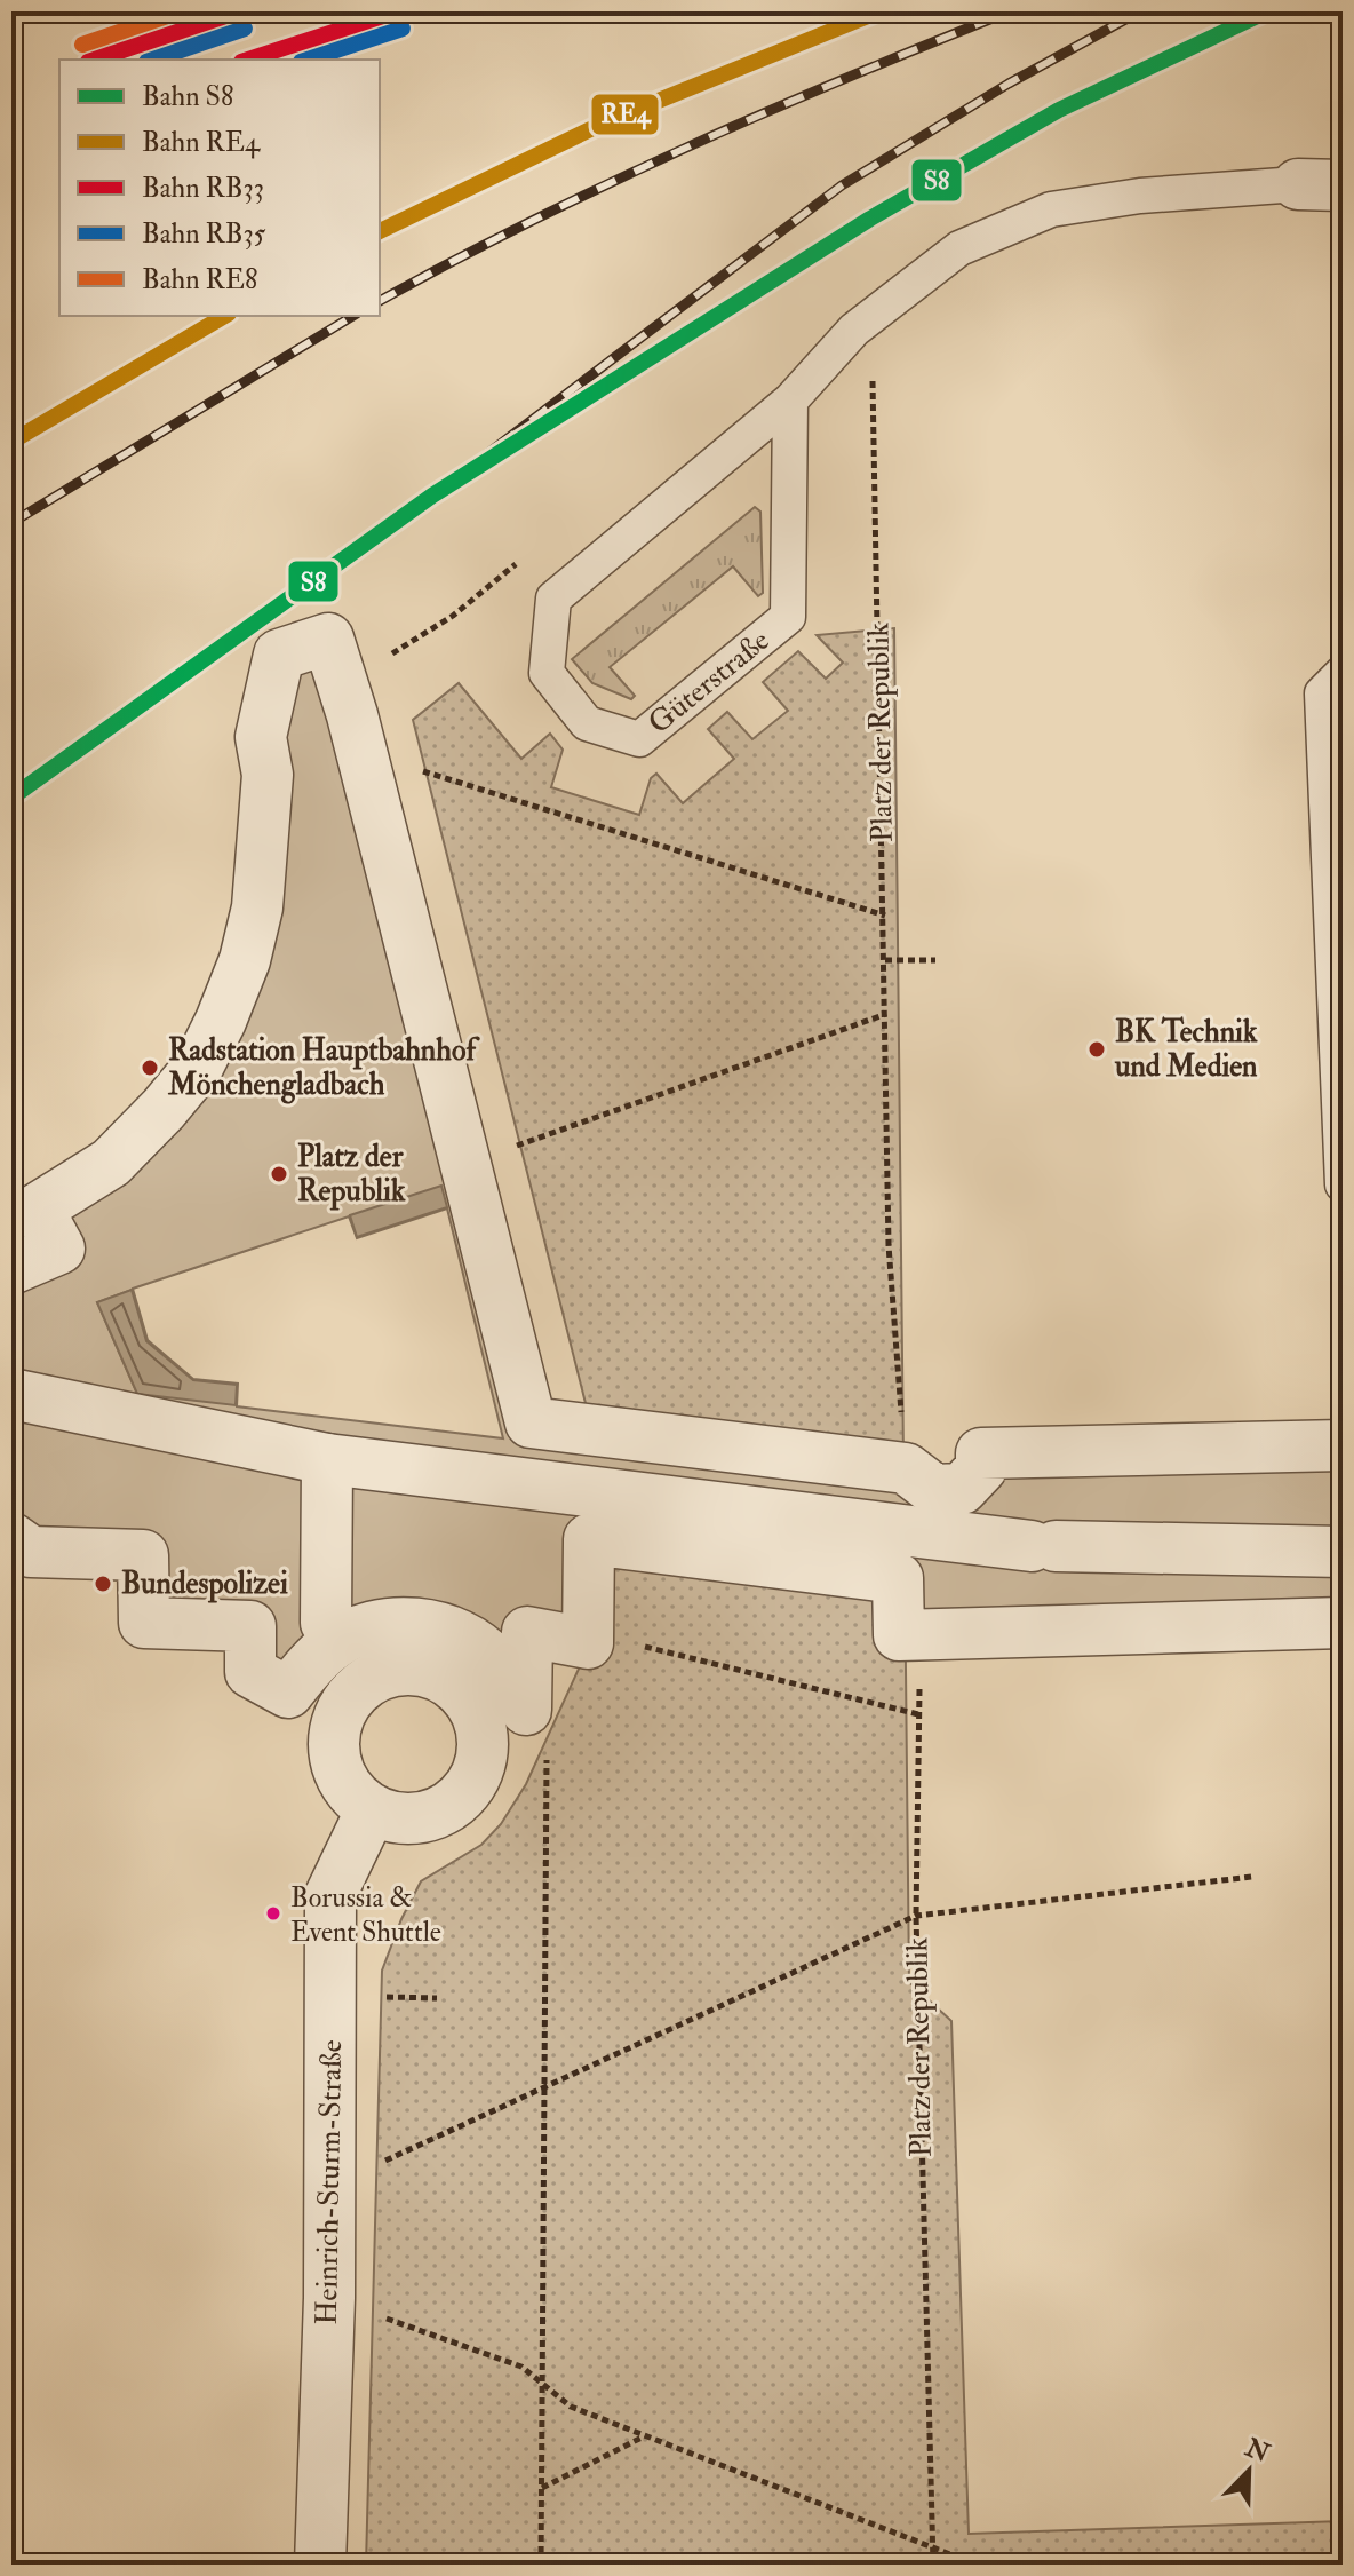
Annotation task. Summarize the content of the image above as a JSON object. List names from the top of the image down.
{
  "streets": {
    "street": ["Heinrich-Sturm-Straße"],
    "lane": ["Güterstraße"],
    "path": ["Platz der Republik"]
  },
  "crossings": [
    ["Güterstraße", "Platz der Republik"]
  ],
  "places": [
    "BK Technik und Medien",
    "Radstation Hauptbahnhof Mönchengladbach",
    "Platz der Republik",
    "Bundespolizei",
    "Borussia & Event Shuttle"
  ],
  "lines": [
    "rail line S8",
    "rail line RE4",
    "rail line RB33",
    "rail line RE8",
    "rail line RB35"
  ],
  "legend": [
    "Bahn S8",
    "Bahn RE4",
    "Bahn RB33",
    "Bahn RB35",
    "Bahn RE8"
  ],
  "north": "top right"
}
